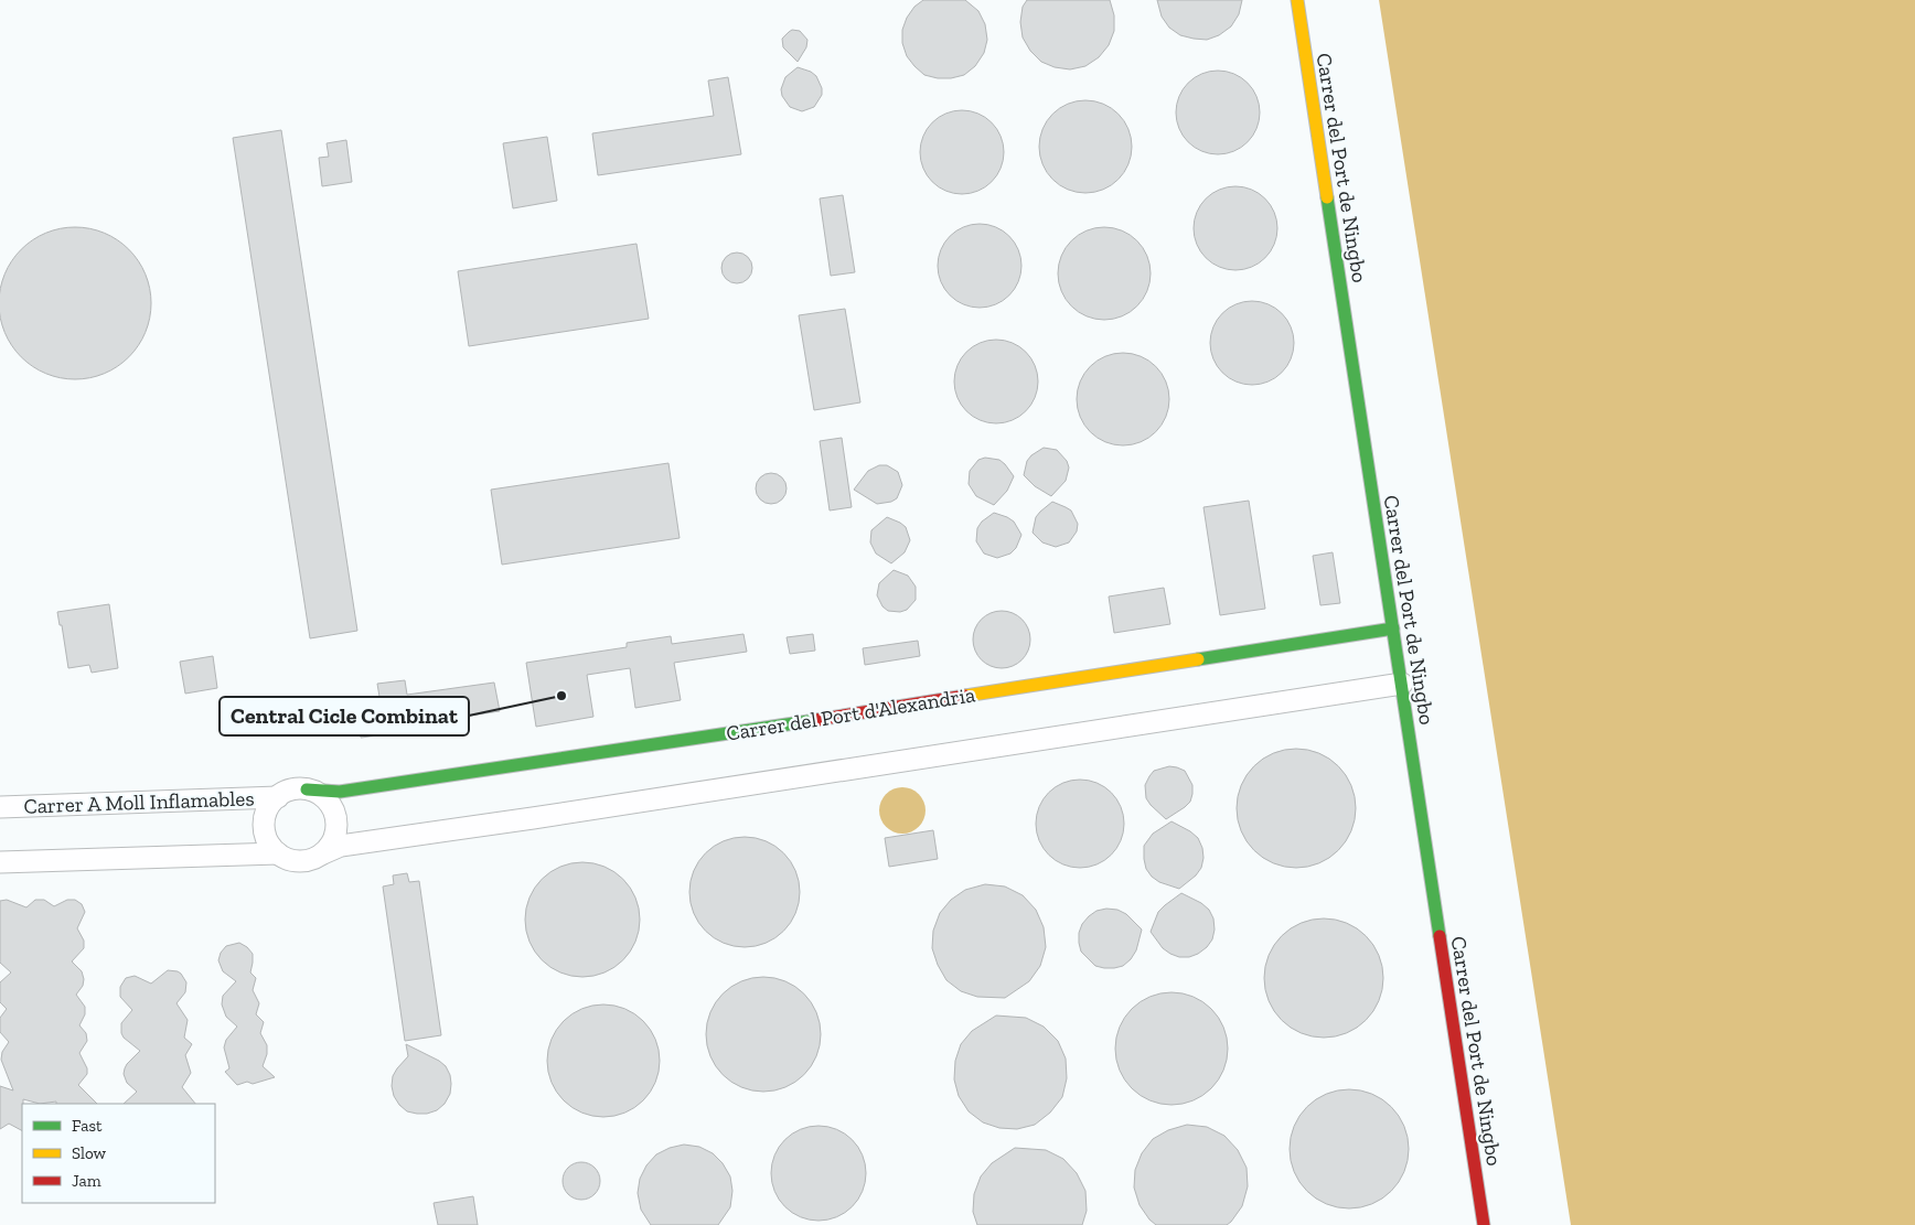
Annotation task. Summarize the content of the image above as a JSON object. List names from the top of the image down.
{
  "streets": {
    "street": ["Carrer del Port de Ningbo", "Carrer del Port d'Alexandria", "Carrer A Moll Inflamables"]
  },
  "crossings": [
    ["Carrer del Port de Ningbo", "Carrer del Port d'Alexandria"],
    ["Carrer del Port d'Alexandria", "Carrer A Moll Inflamables"]
  ],
  "places": ["Central Cicle Combinat"],
  "legend": ["Fast", "Slow", "Jam"]
}
